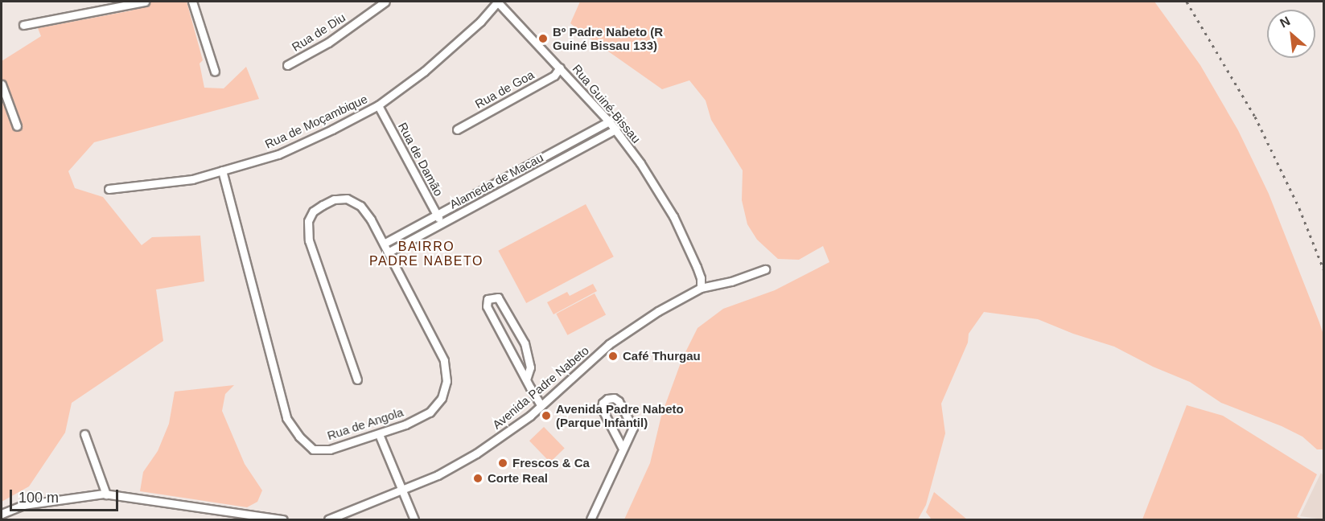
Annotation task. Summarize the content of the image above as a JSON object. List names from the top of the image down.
{
  "streets": {
    "street": [
      "Rua de Diu",
      "Rua de Goa",
      "Rua Guiné-Bissau",
      "Rua de Moçambique",
      "Rua de Damão",
      "Alameda de Macau",
      "Avenida Padre Nabeto",
      "Rua de Angola"
    ]
  },
  "crossings": [
    ["Rua de Goa", "Rua Guiné-Bissau"],
    ["Rua Guiné-Bissau", "Rua de Moçambique"],
    ["Rua Guiné-Bissau", "Alameda de Macau"],
    ["Rua Guiné-Bissau", "Avenida Padre Nabeto"],
    ["Rua de Moçambique", "Rua de Damão"],
    ["Rua de Moçambique", "Rua de Angola"],
    ["Rua de Damão", "Alameda de Macau"],
    ["Alameda de Macau", "Rua de Angola"]
  ],
  "districts": ["BAIRRO PADRE NABETO"],
  "places": [
    "Bº Padre Nabeto (R Guiné Bissau 133)",
    "Café Thurgau",
    "Avenida Padre Nabeto (Parque Infantil)",
    "Frescos & Ca",
    "Corte Real"
  ],
  "scale_bar": "100 m",
  "north": "top left"
}
